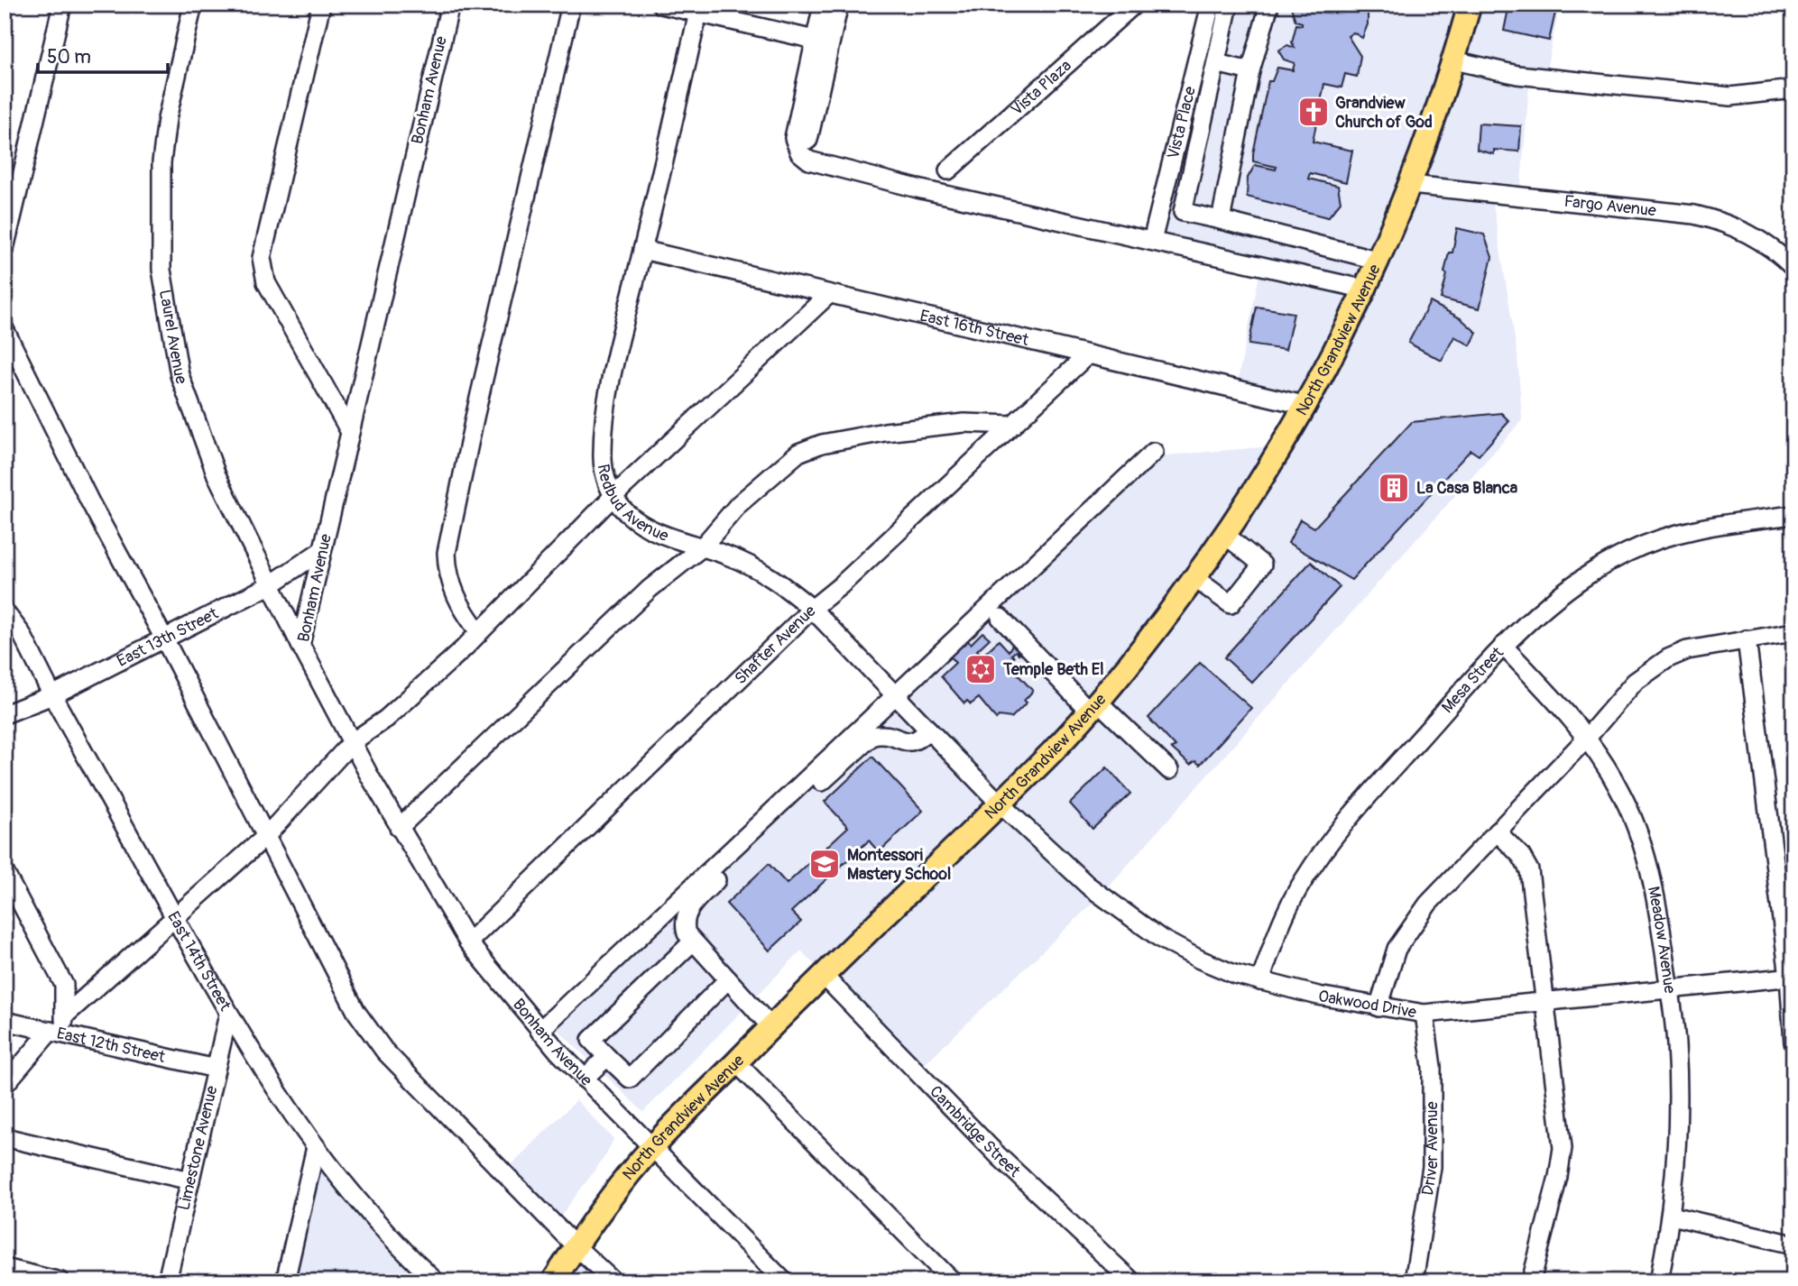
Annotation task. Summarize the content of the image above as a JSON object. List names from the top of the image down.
{
  "streets": {
    "main road": ["North Grandview Avenue"],
    "street": [
      "Vista Plaza",
      "Bonham Avenue",
      "Vista Place",
      "Fargo Avenue",
      "East 16th Street",
      "Laurel Avenue",
      "Redbud Avenue",
      "East 13th Street",
      "Shafter Avenue",
      "Mesa Street",
      "Meadow Avenue",
      "East 14th Street",
      "Oakwood Drive",
      "East 12th Street",
      "Cambridge Street",
      "Limestone Avenue",
      "Driver Avenue"
    ]
  },
  "crossings": [
    ["Bonham Avenue", "Laurel Avenue"],
    ["Bonham Avenue", "North Grandview Avenue"],
    ["Bonham Avenue", "East 13th Street"],
    ["Bonham Avenue", "Shafter Avenue"],
    ["Fargo Avenue", "North Grandview Avenue"],
    ["East 16th Street", "North Grandview Avenue"],
    ["East 16th Street", "Redbud Avenue"],
    ["East 16th Street", "Shafter Avenue"],
    ["Laurel Avenue", "East 13th Street"],
    ["North Grandview Avenue", "Redbud Avenue"],
    ["North Grandview Avenue", "Oakwood Drive"],
    ["North Grandview Avenue", "Cambridge Street"],
    ["Redbud Avenue", "Shafter Avenue"],
    ["Redbud Avenue", "Oakwood Drive"],
    ["East 13th Street", "East 14th Street"],
    ["Mesa Street", "Meadow Avenue"],
    ["Mesa Street", "Oakwood Drive"],
    ["Meadow Avenue", "Oakwood Drive"],
    ["East 14th Street", "Limestone Avenue"],
    ["Oakwood Drive", "Driver Avenue"],
    ["East 12th Street", "Limestone Avenue"]
  ],
  "places": {
    "church": ["Grandview Church of God"],
    "building": ["La Casa Blanca"],
    "synagogue": ["Temple Beth El"],
    "school or university": ["Montessori Mastery School"]
  },
  "scale_bar": "50 m"
}
